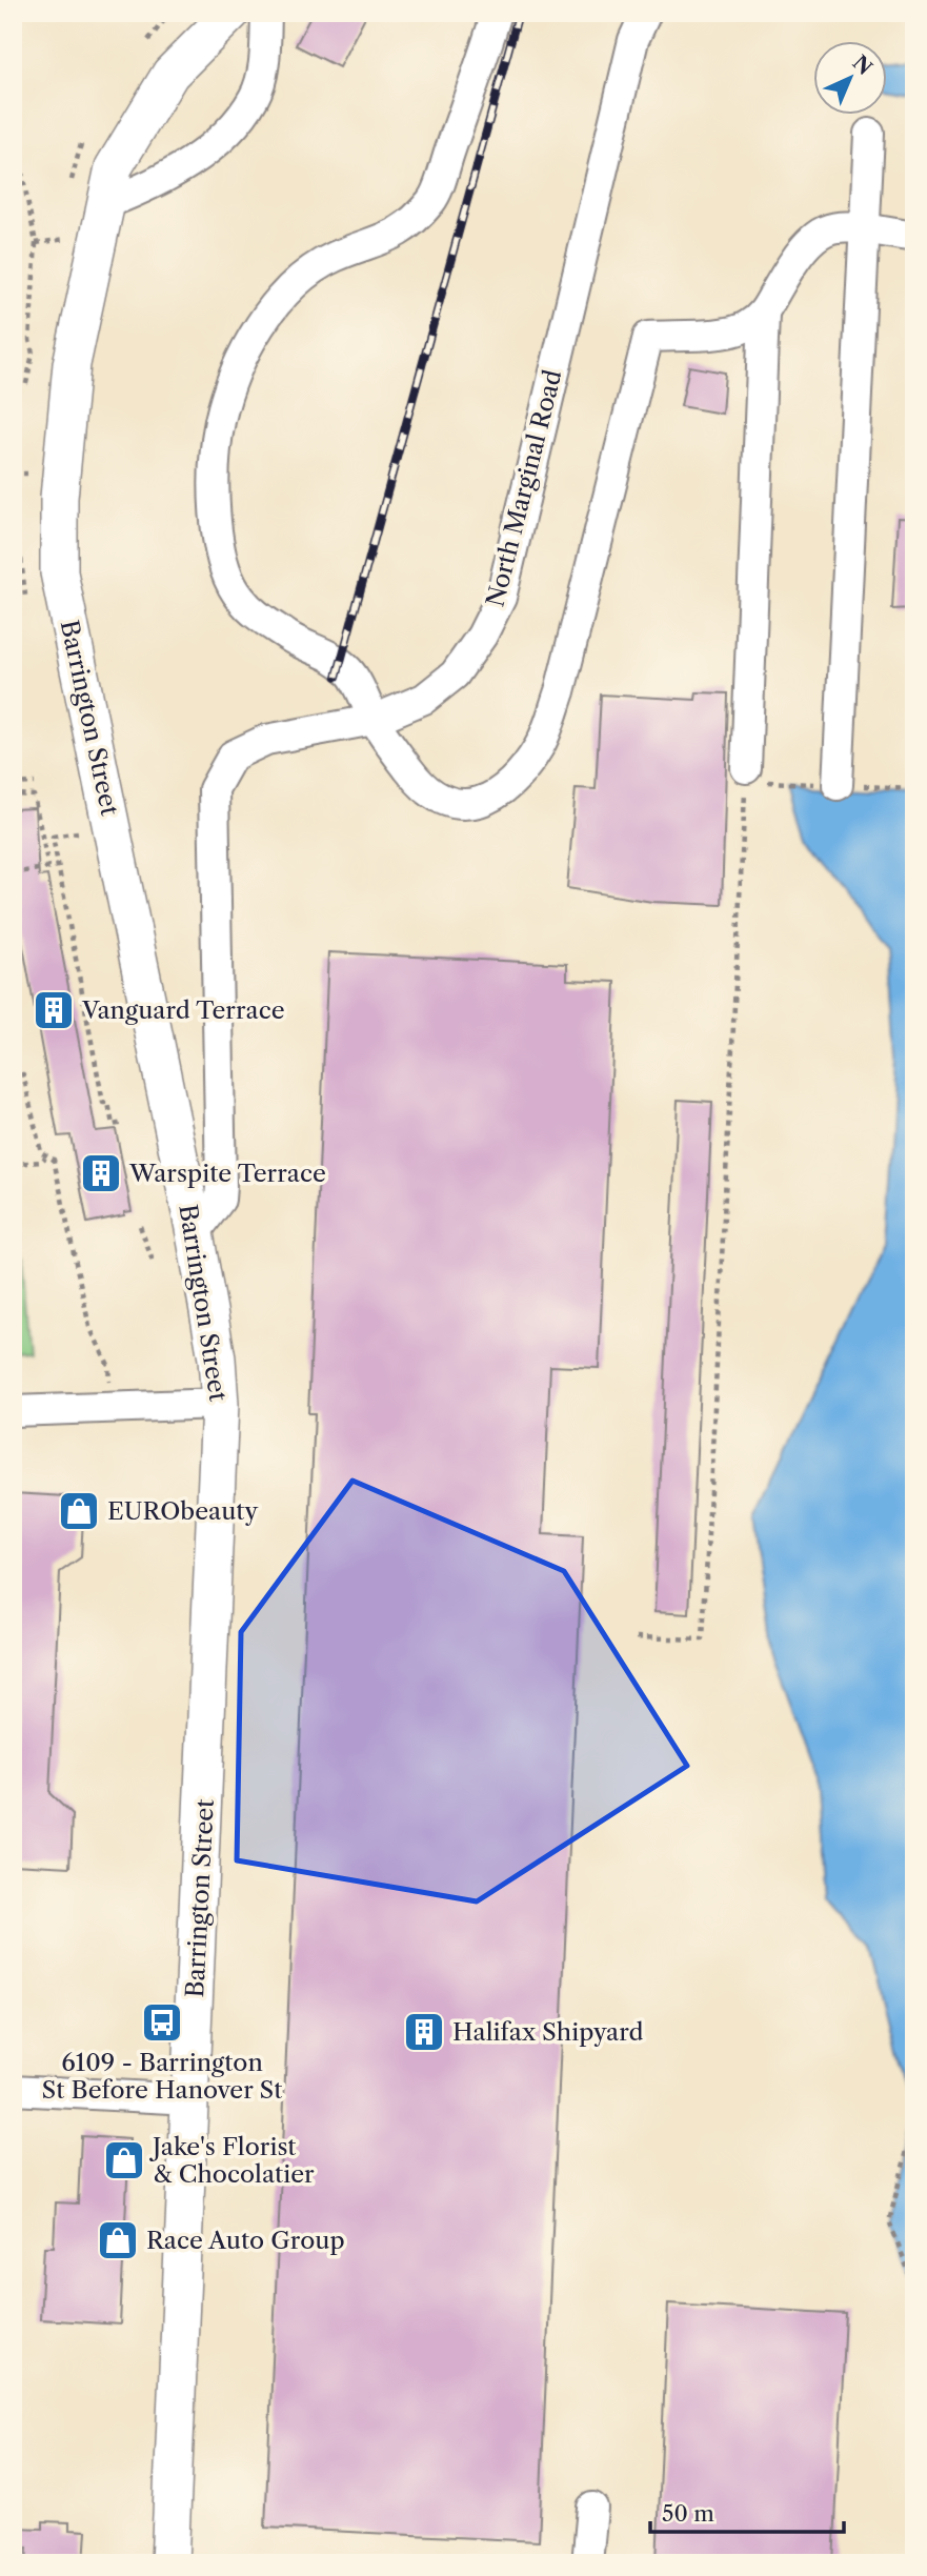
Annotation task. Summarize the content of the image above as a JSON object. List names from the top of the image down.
{
  "streets": {
    "main road": ["Barrington Street"],
    "street": ["North Marginal Road"]
  },
  "crossings": [
    ["North Marginal Road", "Barrington Street"]
  ],
  "places": {
    "building": ["Vanguard Terrace", "Warspite Terrace", "Halifax Shipyard"],
    "shop": ["EURObeauty", "Jake's Florist & Chocolatier", "Race Auto Group"],
    "bus stop": ["6109 - Barrington St Before Hanover St"]
  },
  "scale_bar": "50 m",
  "north": "top right"
}
